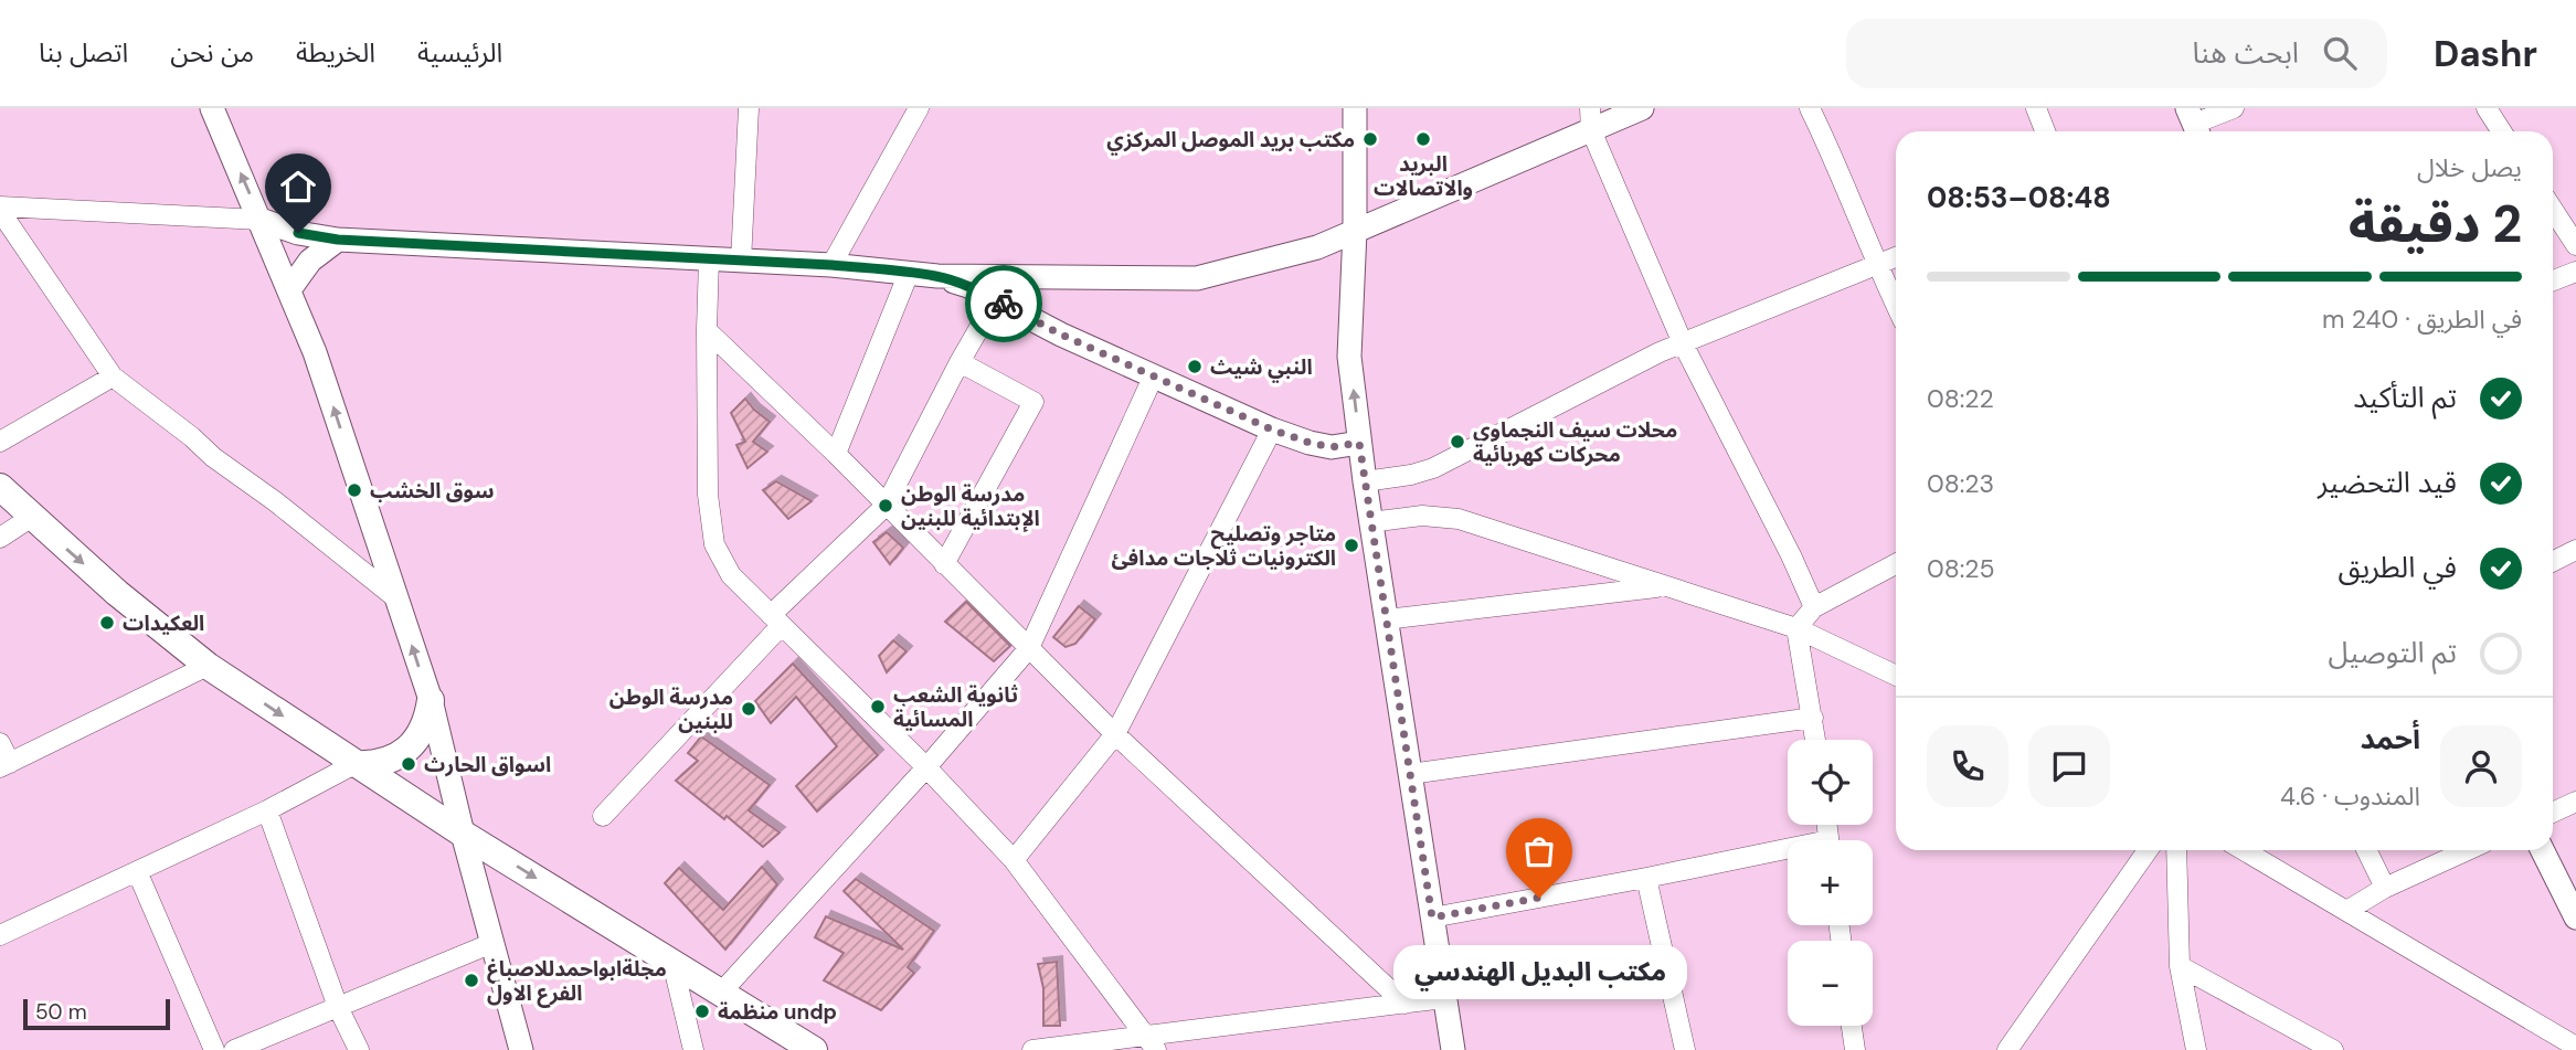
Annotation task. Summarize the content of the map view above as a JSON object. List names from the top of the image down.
{
  "places": [
    "مكتب بريد الموصل المركزي",
    "البريد والاتصالات",
    "النبي شيث",
    "محلات سيف النجماوي محركات كهربائية",
    "سوق الخشب",
    "مدرسة الوطن الإبتدائية للبنين",
    "متاجر وتصليح الكترونيات ثلاجات مدافئ",
    "العكيدات",
    "ثانوية الشعب المسائية",
    "مدرسة الوطن للبنين",
    "اسواق الحارث",
    "مكتب البديل الهندسي",
    "مجلةابواحمدللاصباغ الفرع الاول",
    "منظمة undp"
  ],
  "scale_bar": "50 m",
  "page": {
    "header": "Dashr",
    "search": "ابحث هنا",
    "nav": [
      "الرئيسية",
      "الخريطة",
      "من نحن",
      "اتصل بنا"
    ],
    "heading": ["2 دقيقة", "يصل خلال", "08:48–08:53"],
    "panel": ["أحمد", "المندوب · 4.6"],
    "bar": "في الطريق · 240 m",
    "list": [
      ["تم التأكيد", "08:22"],
      ["قيد التحضير", "08:23"],
      ["في الطريق", "08:25"],
      "تم التوصيل"
    ],
    "map_buttons": ["+", "−"],
    "bubble": "مكتب البديل الهندسي",
    "scale": "50 m"
  }
}
